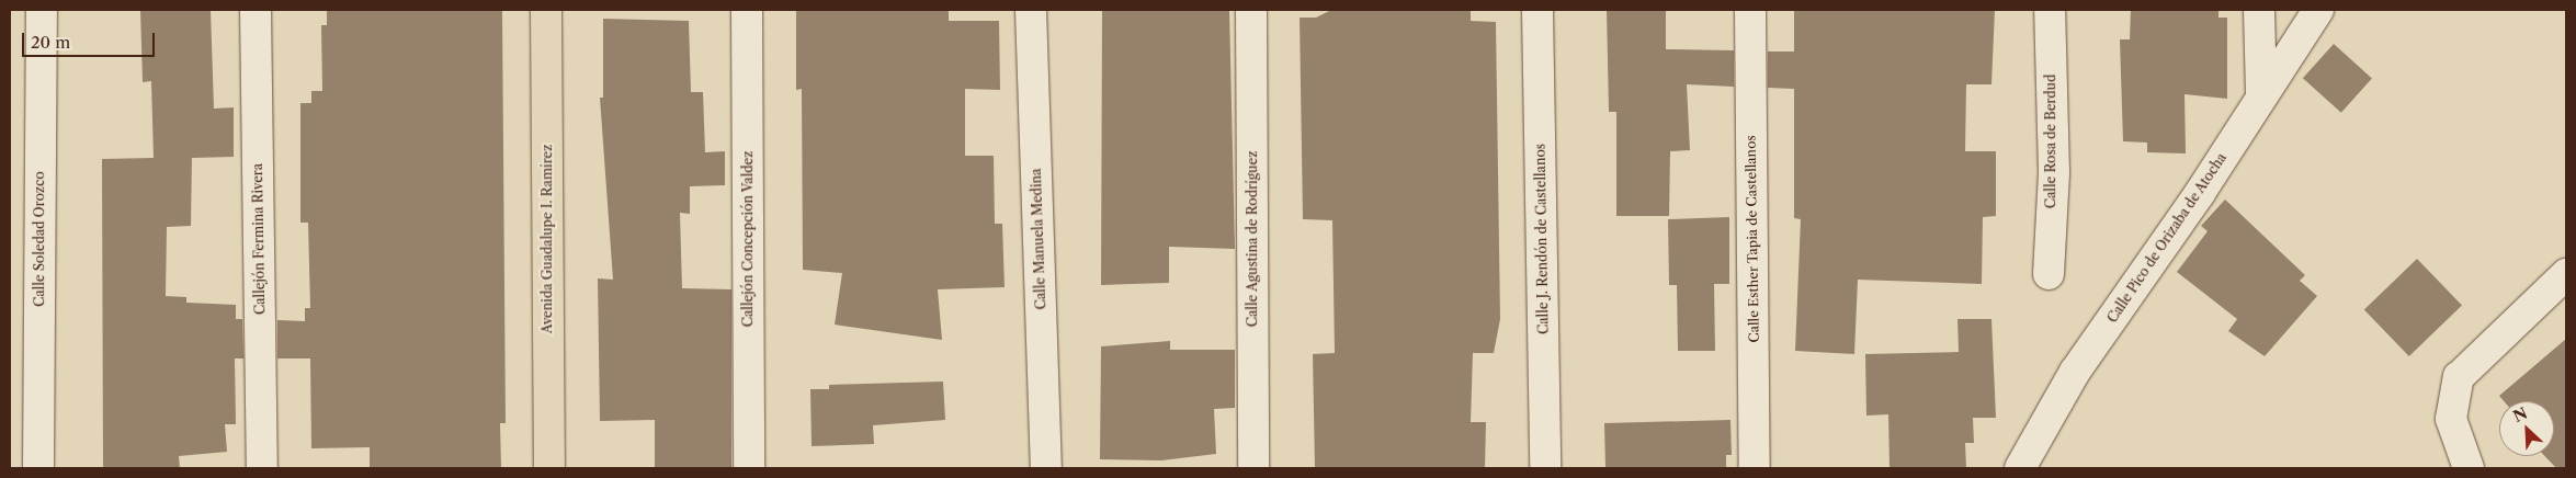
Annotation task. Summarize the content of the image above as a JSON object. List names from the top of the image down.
{
  "streets": {
    "main road": ["Avenida Guadalupe I. Ramírez"],
    "street": [
      "Calle Rosa de Berdud",
      "Calle Pico de Orizaba de Atocha",
      "Calle Soledad Orozco",
      "Callejón Fermina Rivera",
      "Callejón Concepción Valdez",
      "Calle Manuela Medina",
      "Calle Agustina de Rodríguez",
      "Calle J. Rendón de Castellanos",
      "Calle Esther Tapia de Castellanos"
    ]
  },
  "scale_bar": "20 m",
  "north": "top left"
}
